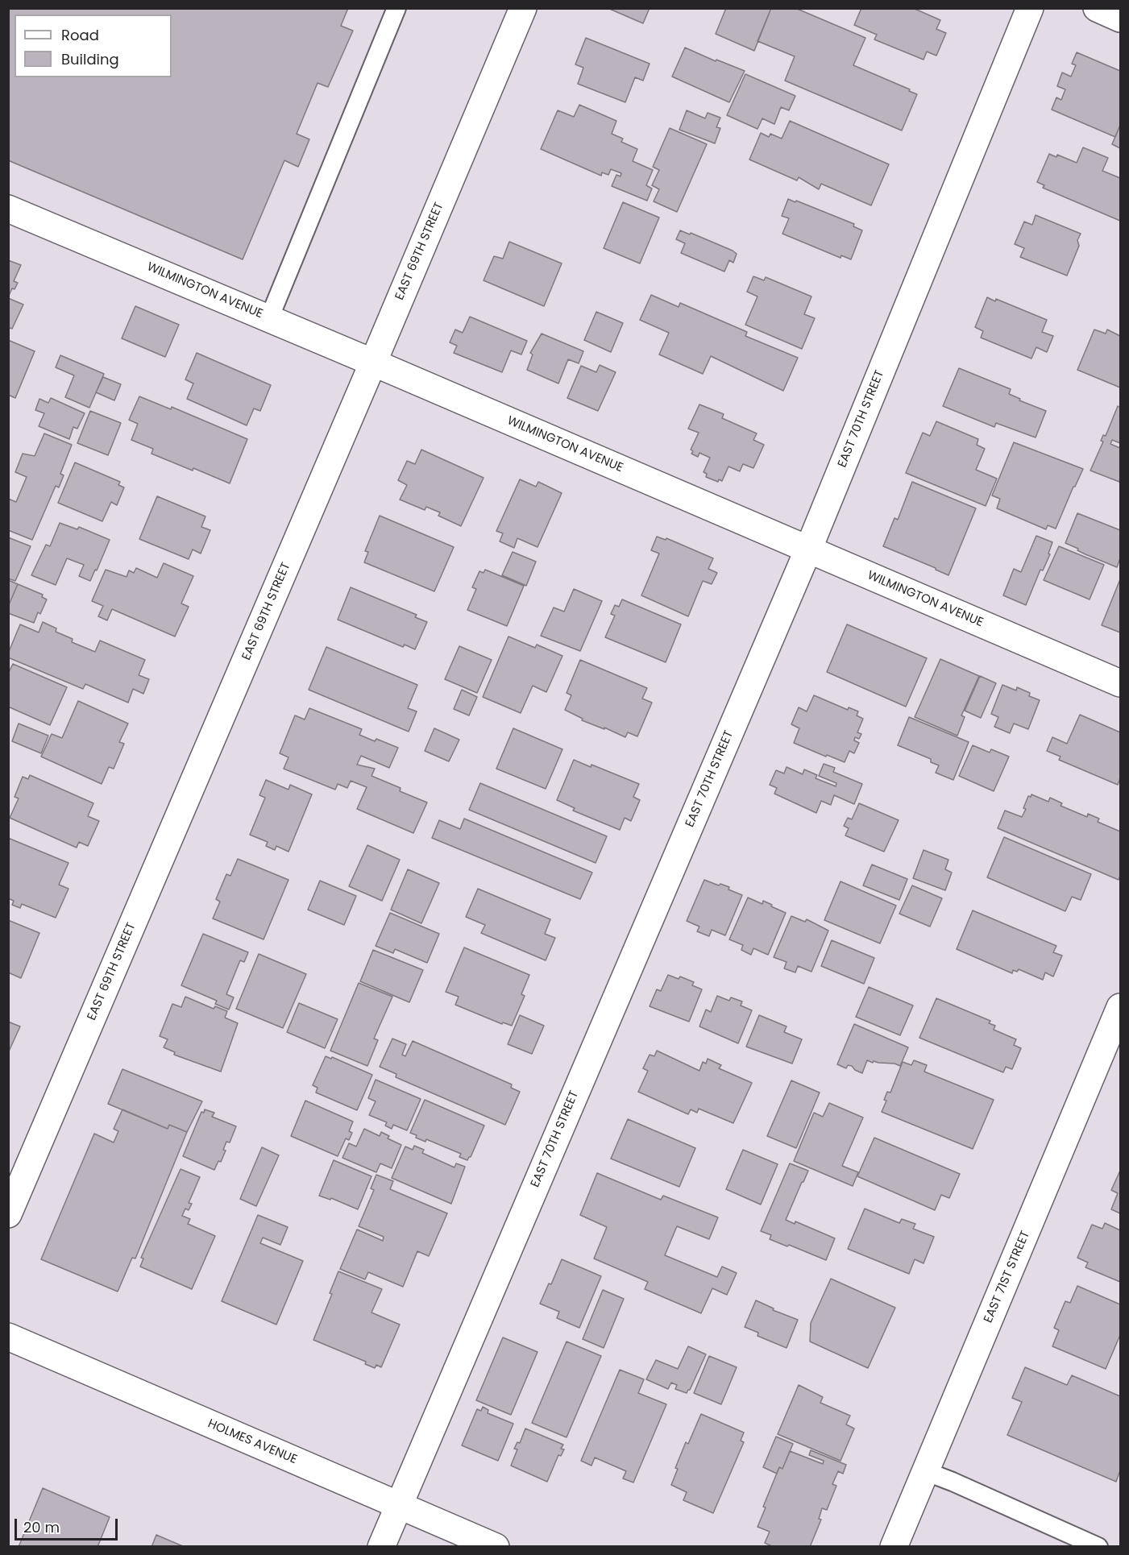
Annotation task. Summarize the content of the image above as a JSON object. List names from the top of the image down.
{
  "streets": {
    "street": [
      "EAST 69TH STREET",
      "WILMINGTON AVENUE",
      "EAST 70TH STREET",
      "EAST 71ST STREET",
      "HOLMES AVENUE"
    ]
  },
  "crossings": [
    ["EAST 69TH STREET", "WILMINGTON AVENUE"],
    ["WILMINGTON AVENUE", "EAST 70TH STREET"],
    ["EAST 70TH STREET", "HOLMES AVENUE"]
  ],
  "legend": ["Road", "Building"],
  "scale_bar": "20 m"
}
